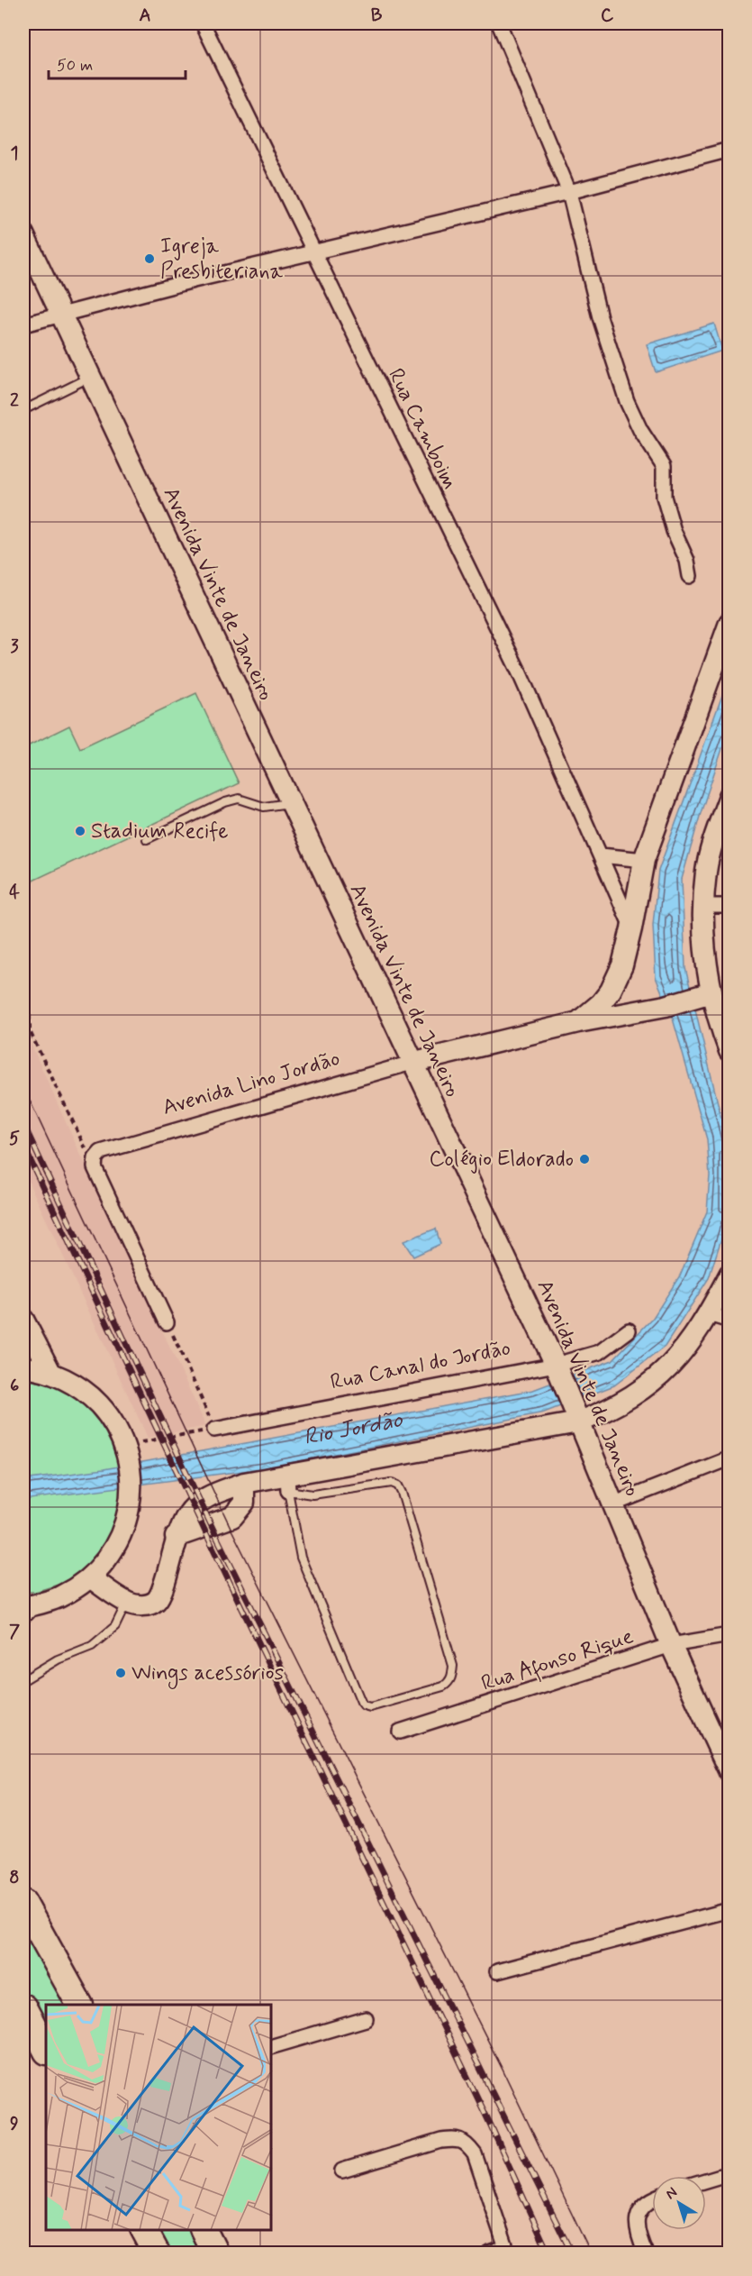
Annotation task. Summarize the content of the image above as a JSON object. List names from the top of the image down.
{
  "streets": {
    "main road": ["Avenida Vinte de Janeiro", "Avenida Lino Jordão"],
    "street": ["Rua Camboim", "Rua Canal do Jordão", "Rua Afonso Rique"]
  },
  "crossings": [
    ["Avenida Vinte de Janeiro", "Avenida Lino Jordão"],
    ["Avenida Vinte de Janeiro", "Rua Canal do Jordão"],
    ["Avenida Vinte de Janeiro", "Rua Afonso Rique"]
  ],
  "water": ["Rio Jordão"],
  "places": [
    "Igreja Presbiteriana",
    "Stadium Recife",
    "Colégio Eldorado",
    "Wings acessórios"
  ],
  "scale_bar": "50 m",
  "north": "top left",
  "grid": {
    "columns": ["A", "B", "C"],
    "rows": [
      "1",
      "2",
      "3",
      "4",
      "5",
      "6",
      "7",
      "8",
      "9"
    ]
  }
}
